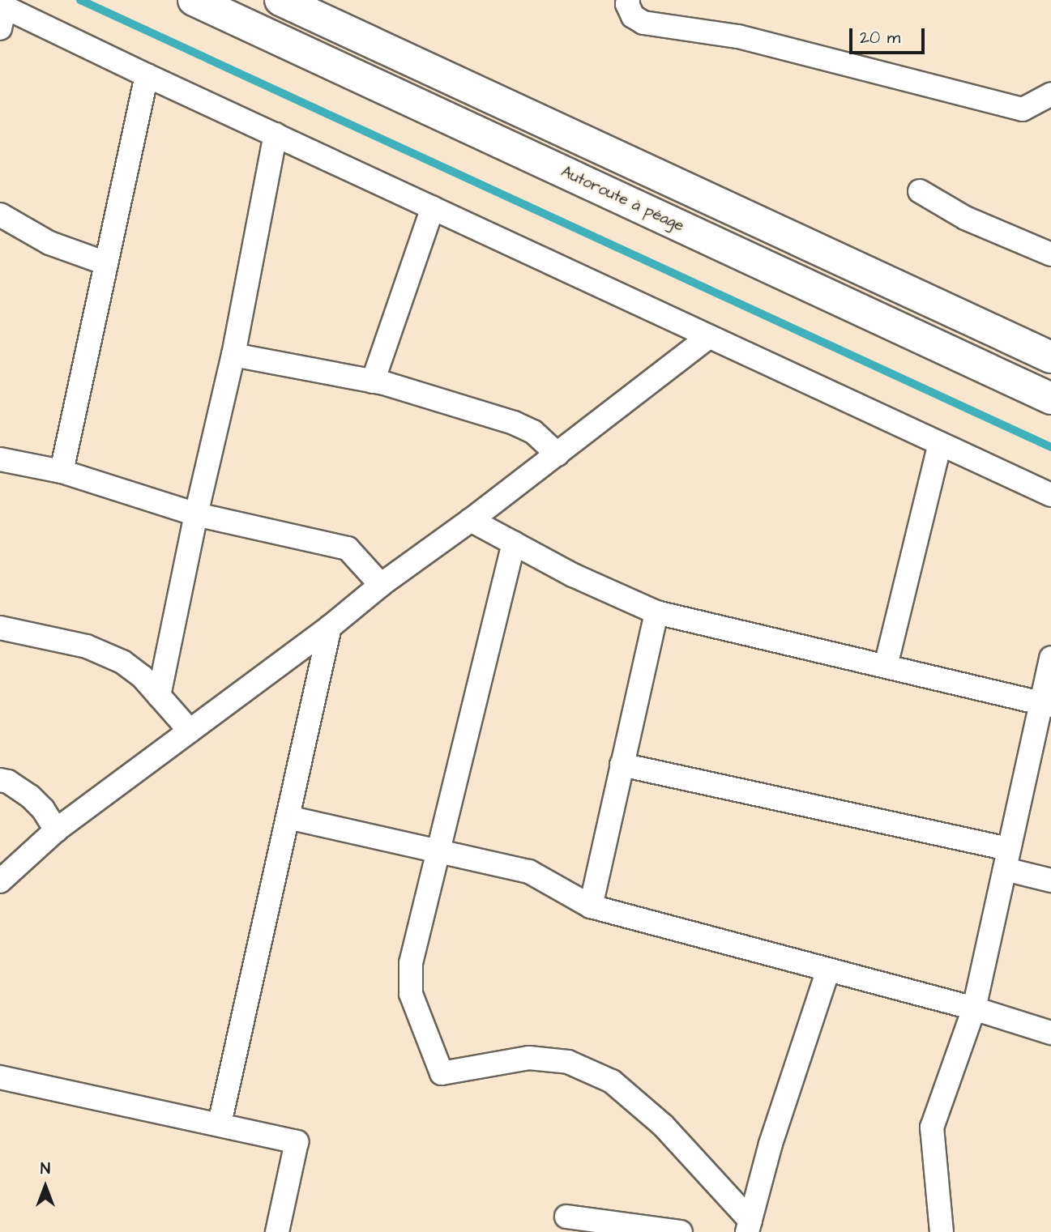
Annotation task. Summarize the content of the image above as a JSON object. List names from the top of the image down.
{
  "streets": {
    "highway": ["Autoroute à péage"]
  },
  "scale_bar": "20 m",
  "north": "top"
}
